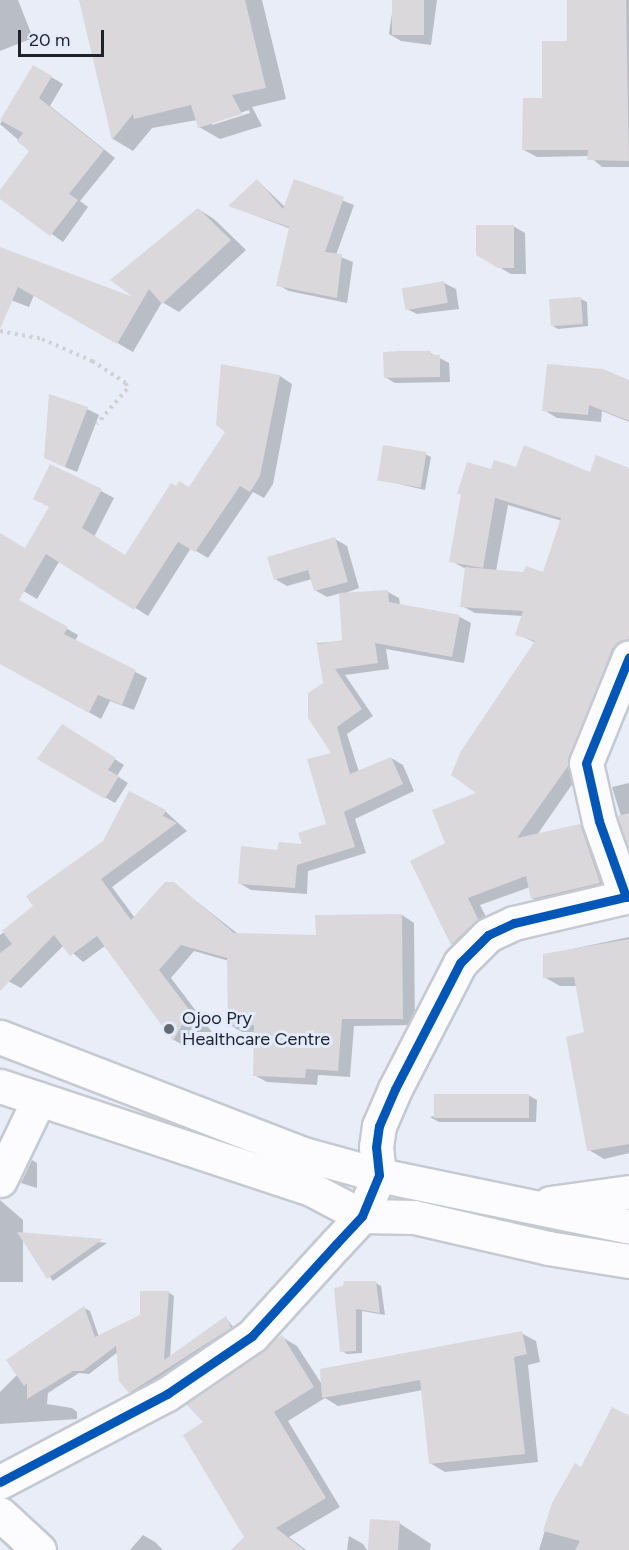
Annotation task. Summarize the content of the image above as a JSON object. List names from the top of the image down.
{
  "places": ["Ojoo Pry Healthcare Centre"],
  "scale_bar": "20 m"
}
